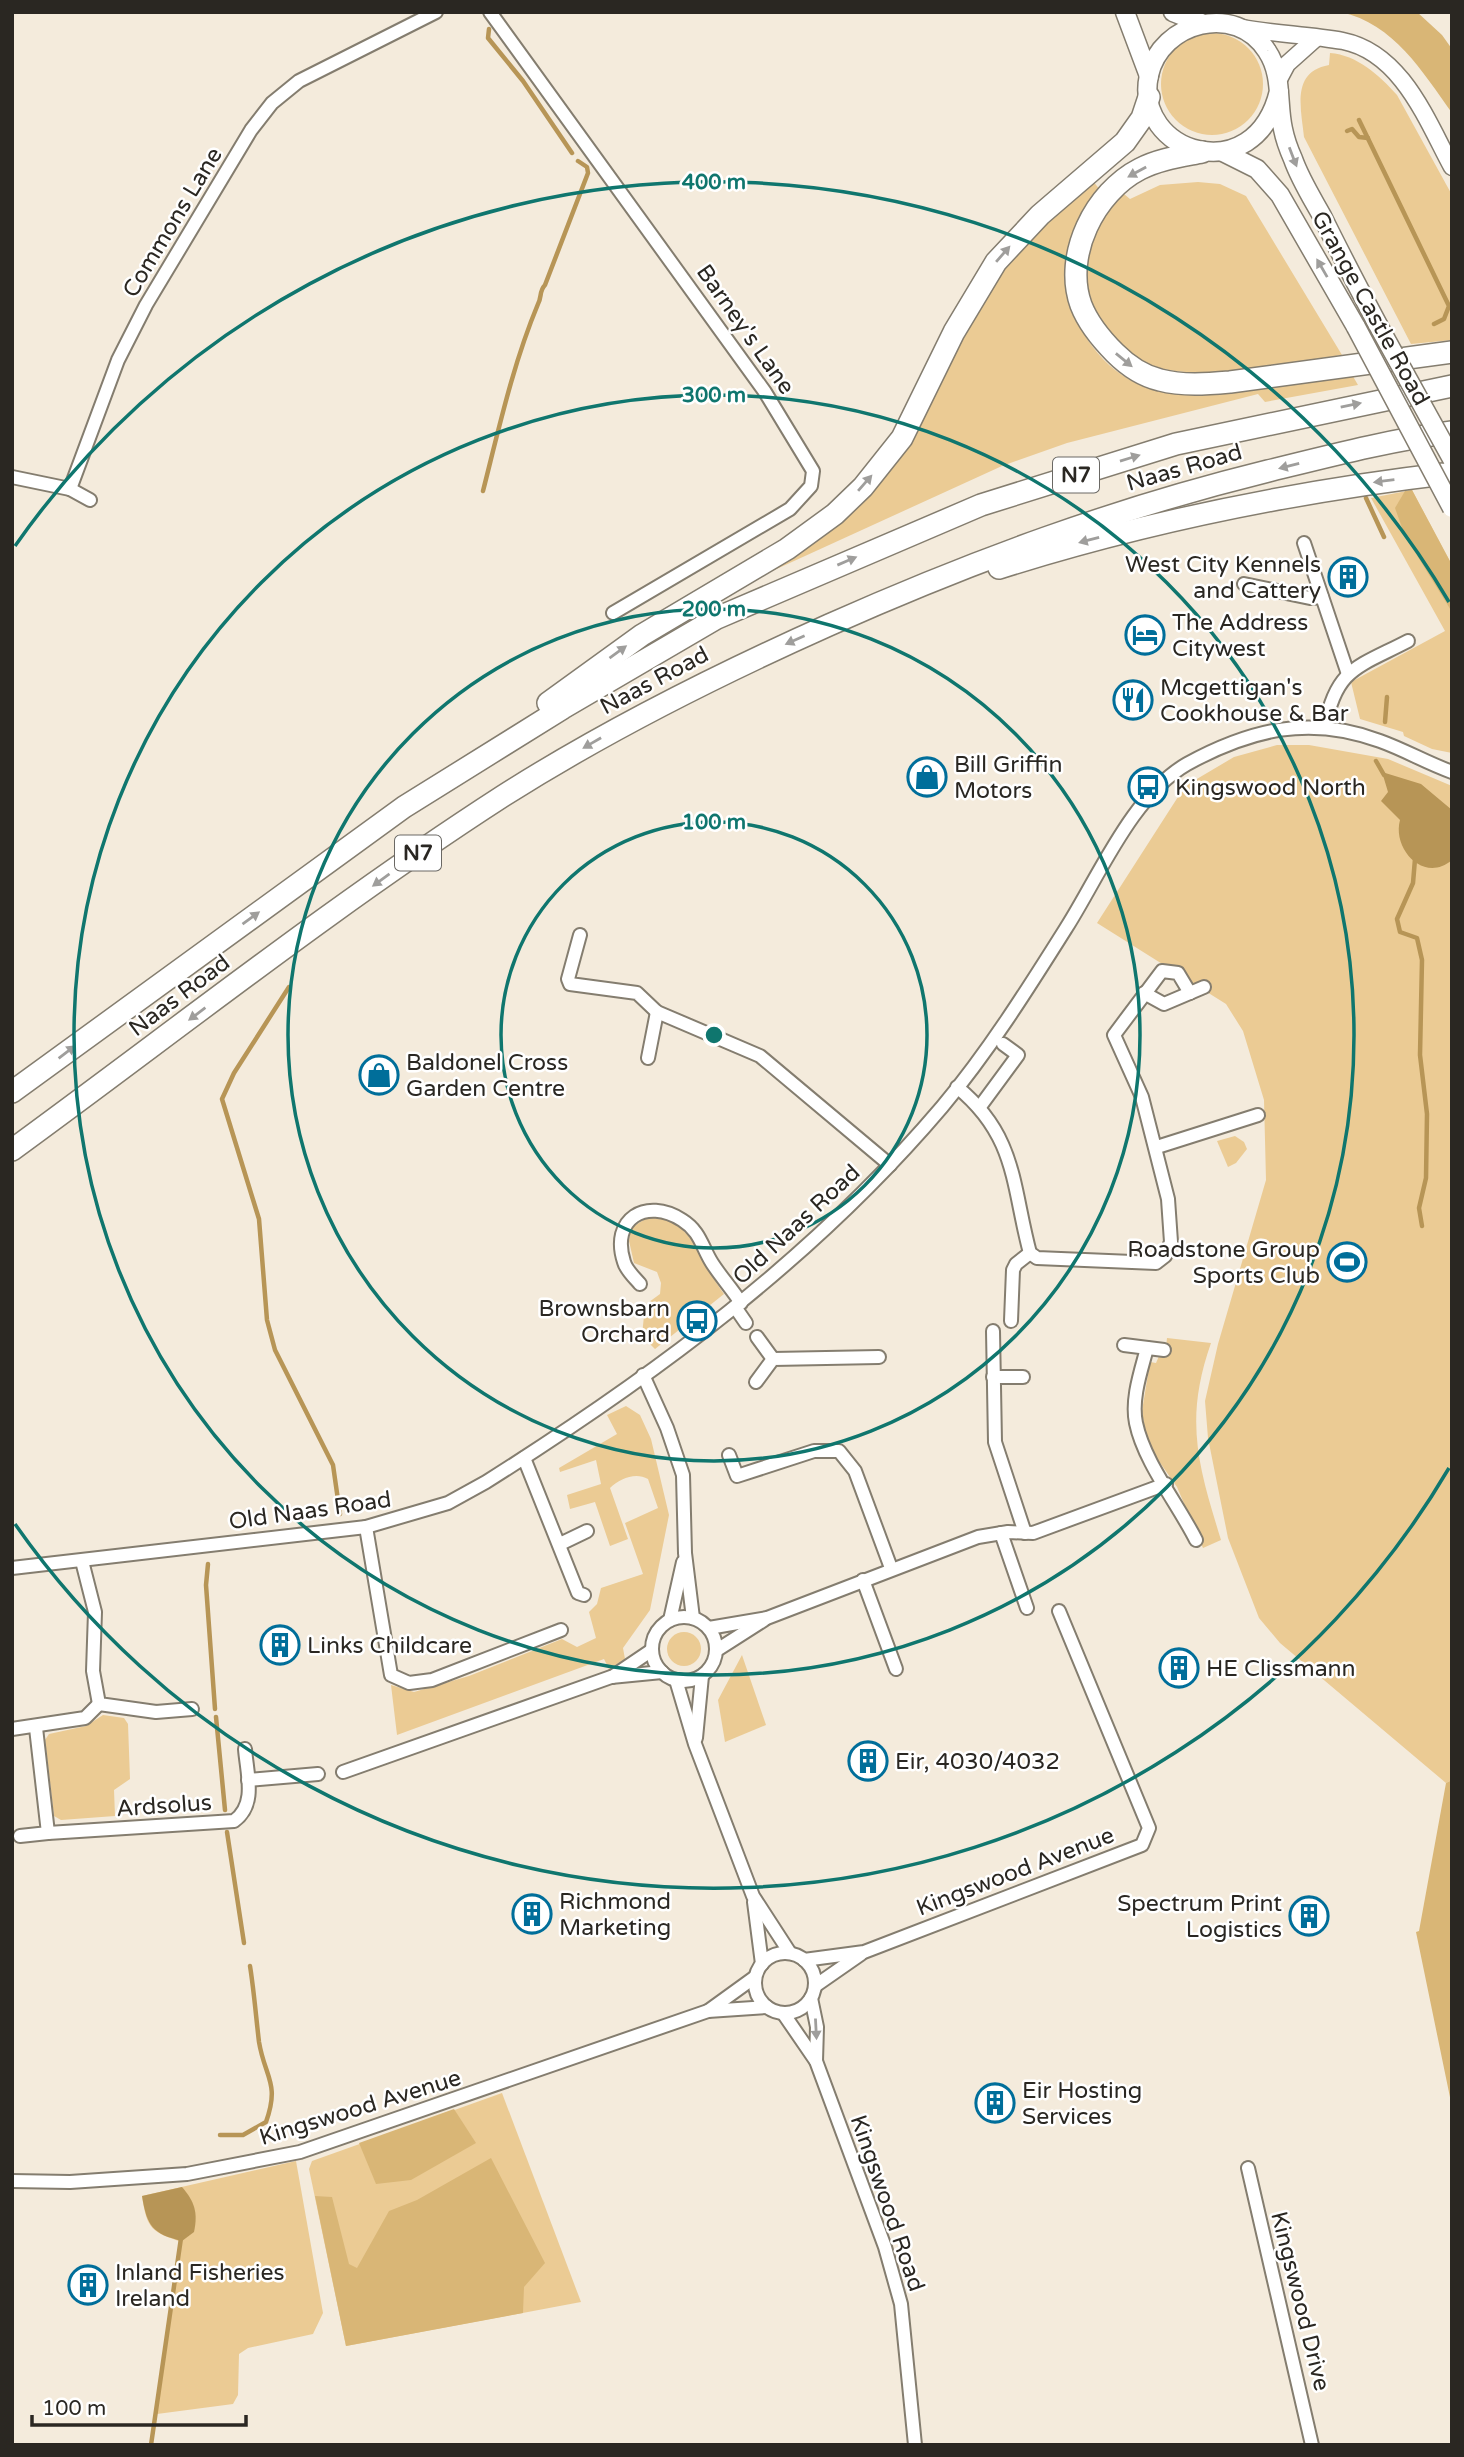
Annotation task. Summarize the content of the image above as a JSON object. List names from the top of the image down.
{
  "streets": {
    "highway": ["Naas Road", "N7"],
    "main road": ["Grange Castle Road"],
    "street": [
      "Commons Lane",
      "Barney's Lane",
      "Old Naas Road",
      "Ardsolus",
      "Kingswood Avenue",
      "Kingswood Road",
      "Kingswood Drive"
    ]
  },
  "crossings": [
    ["Grange Castle Road", "N7"],
    ["Naas Road", "N7"],
    ["Kingswood Avenue", "Kingswood Road"]
  ],
  "places": {
    "building": [
      "West City Kennels and Cattery",
      "Links Childcare",
      "HE Clissmann",
      "Eir, 4030/4032",
      "Richmond Marketing",
      "Spectrum Print Logistics",
      "Eir Hosting Services",
      "Inland Fisheries Ireland"
    ],
    "hotel": ["The Address Citywest"],
    "restaurant": ["Mcgettigan's Cookhouse & Bar"],
    "shop": ["Bill Griffin Motors", "Baldonel Cross Garden Centre"],
    "bus stop": ["Kingswood North", "Brownsbarn Orchard"],
    "sports": ["Roadstone Group Sports Club"]
  },
  "scale_bar": "100 m",
  "rings": [
    "400 m",
    "300 m",
    "200 m",
    "100 m"
  ]
}
